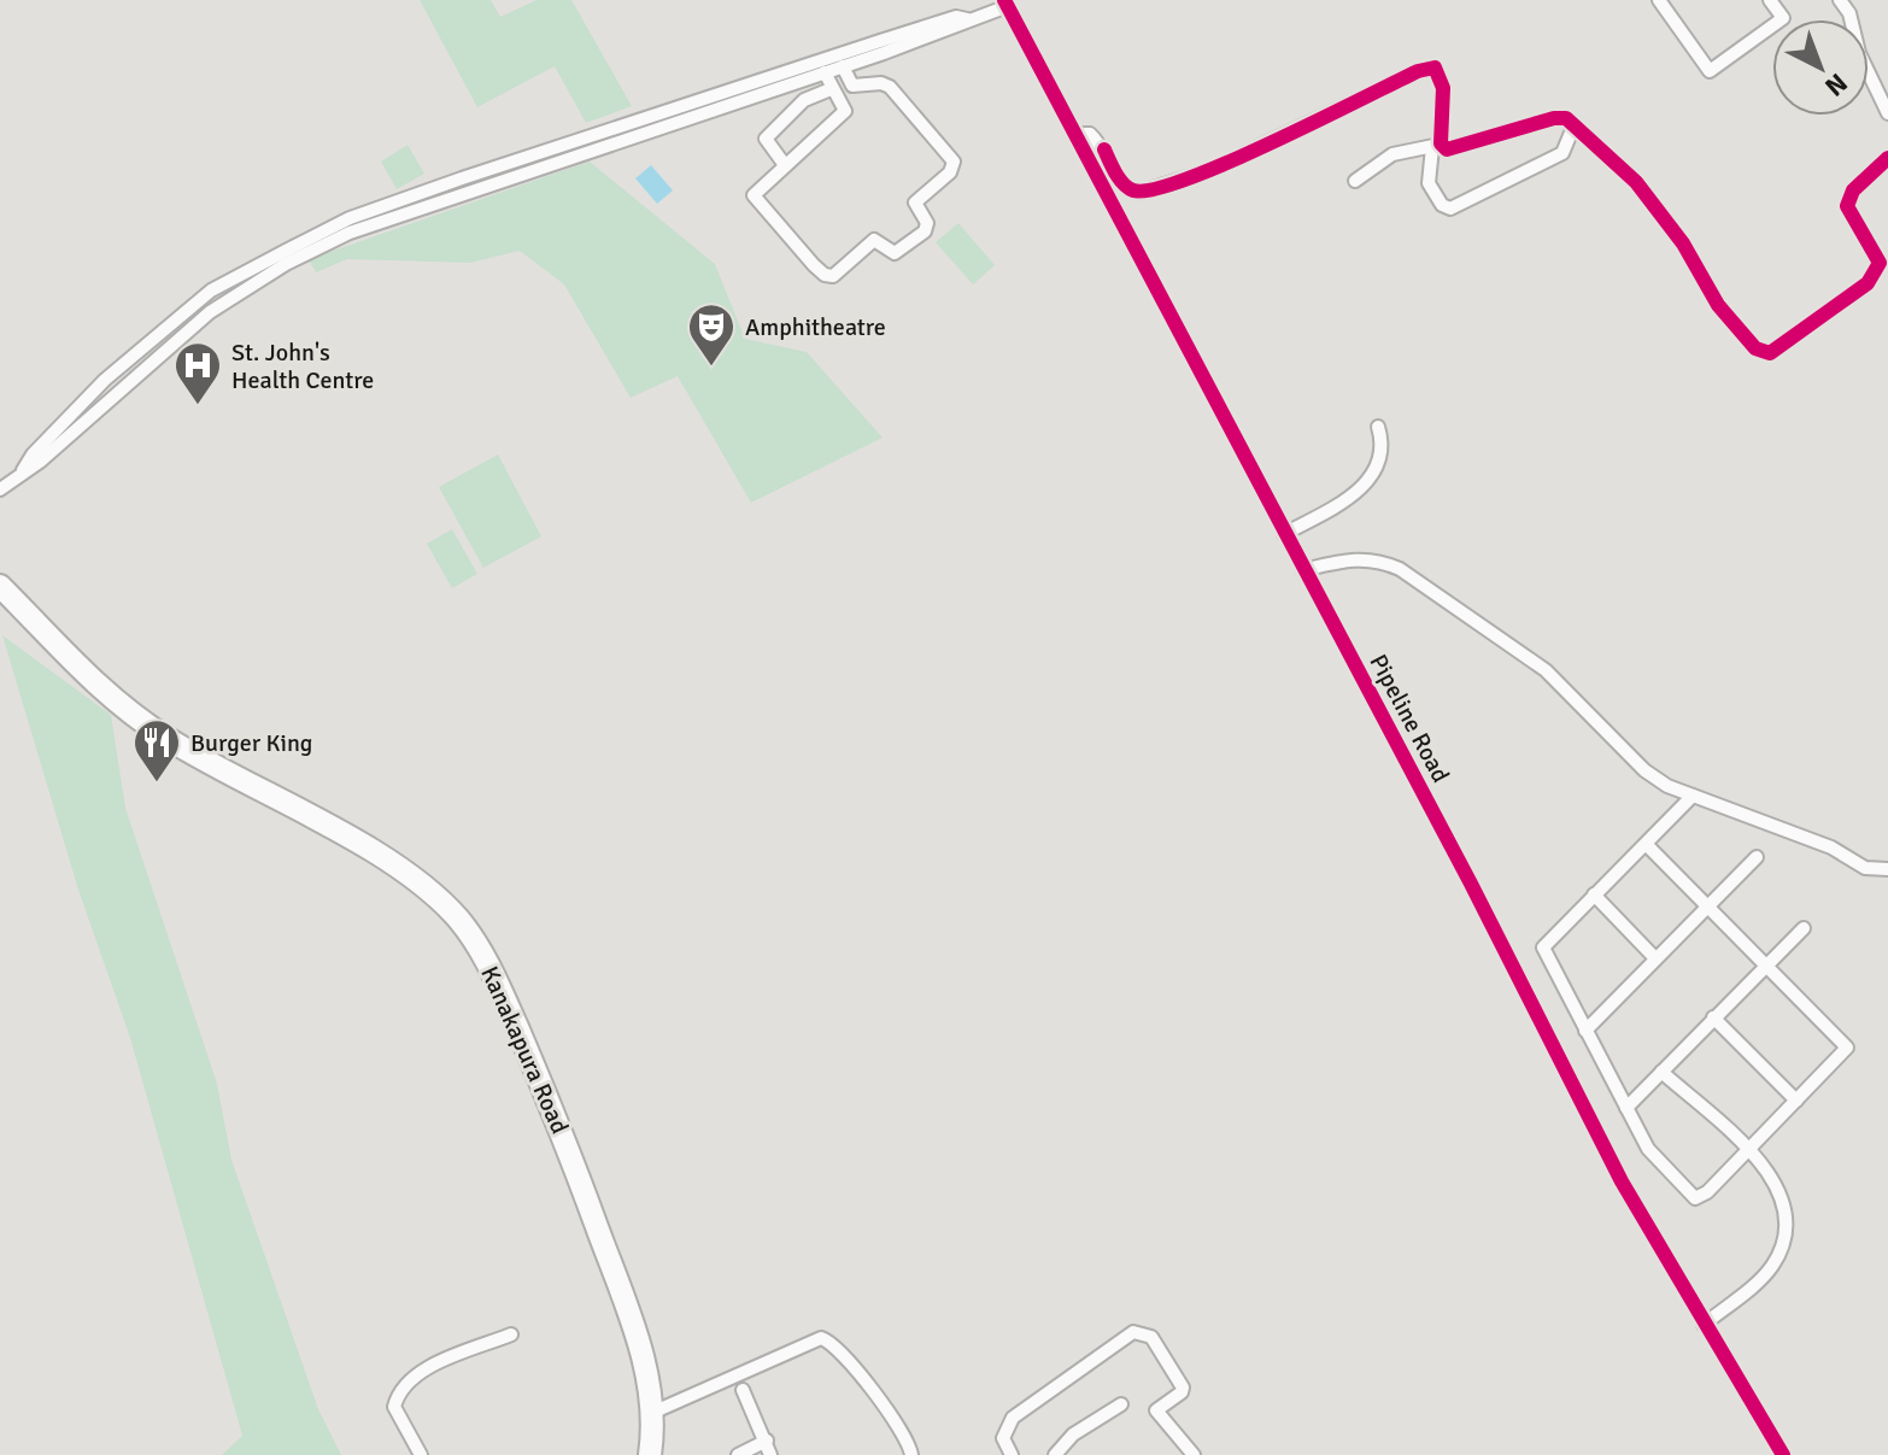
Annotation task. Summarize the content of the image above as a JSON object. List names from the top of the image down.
{
  "streets": {
    "highway": ["Kanakapura Road"],
    "street": ["Pipeline Road"]
  },
  "places": {
    "theatre": ["Amphitheatre"],
    "hospital": ["St. John's Health Centre"],
    "restaurant": ["Burger King"]
  },
  "north": "bottom right"
}
